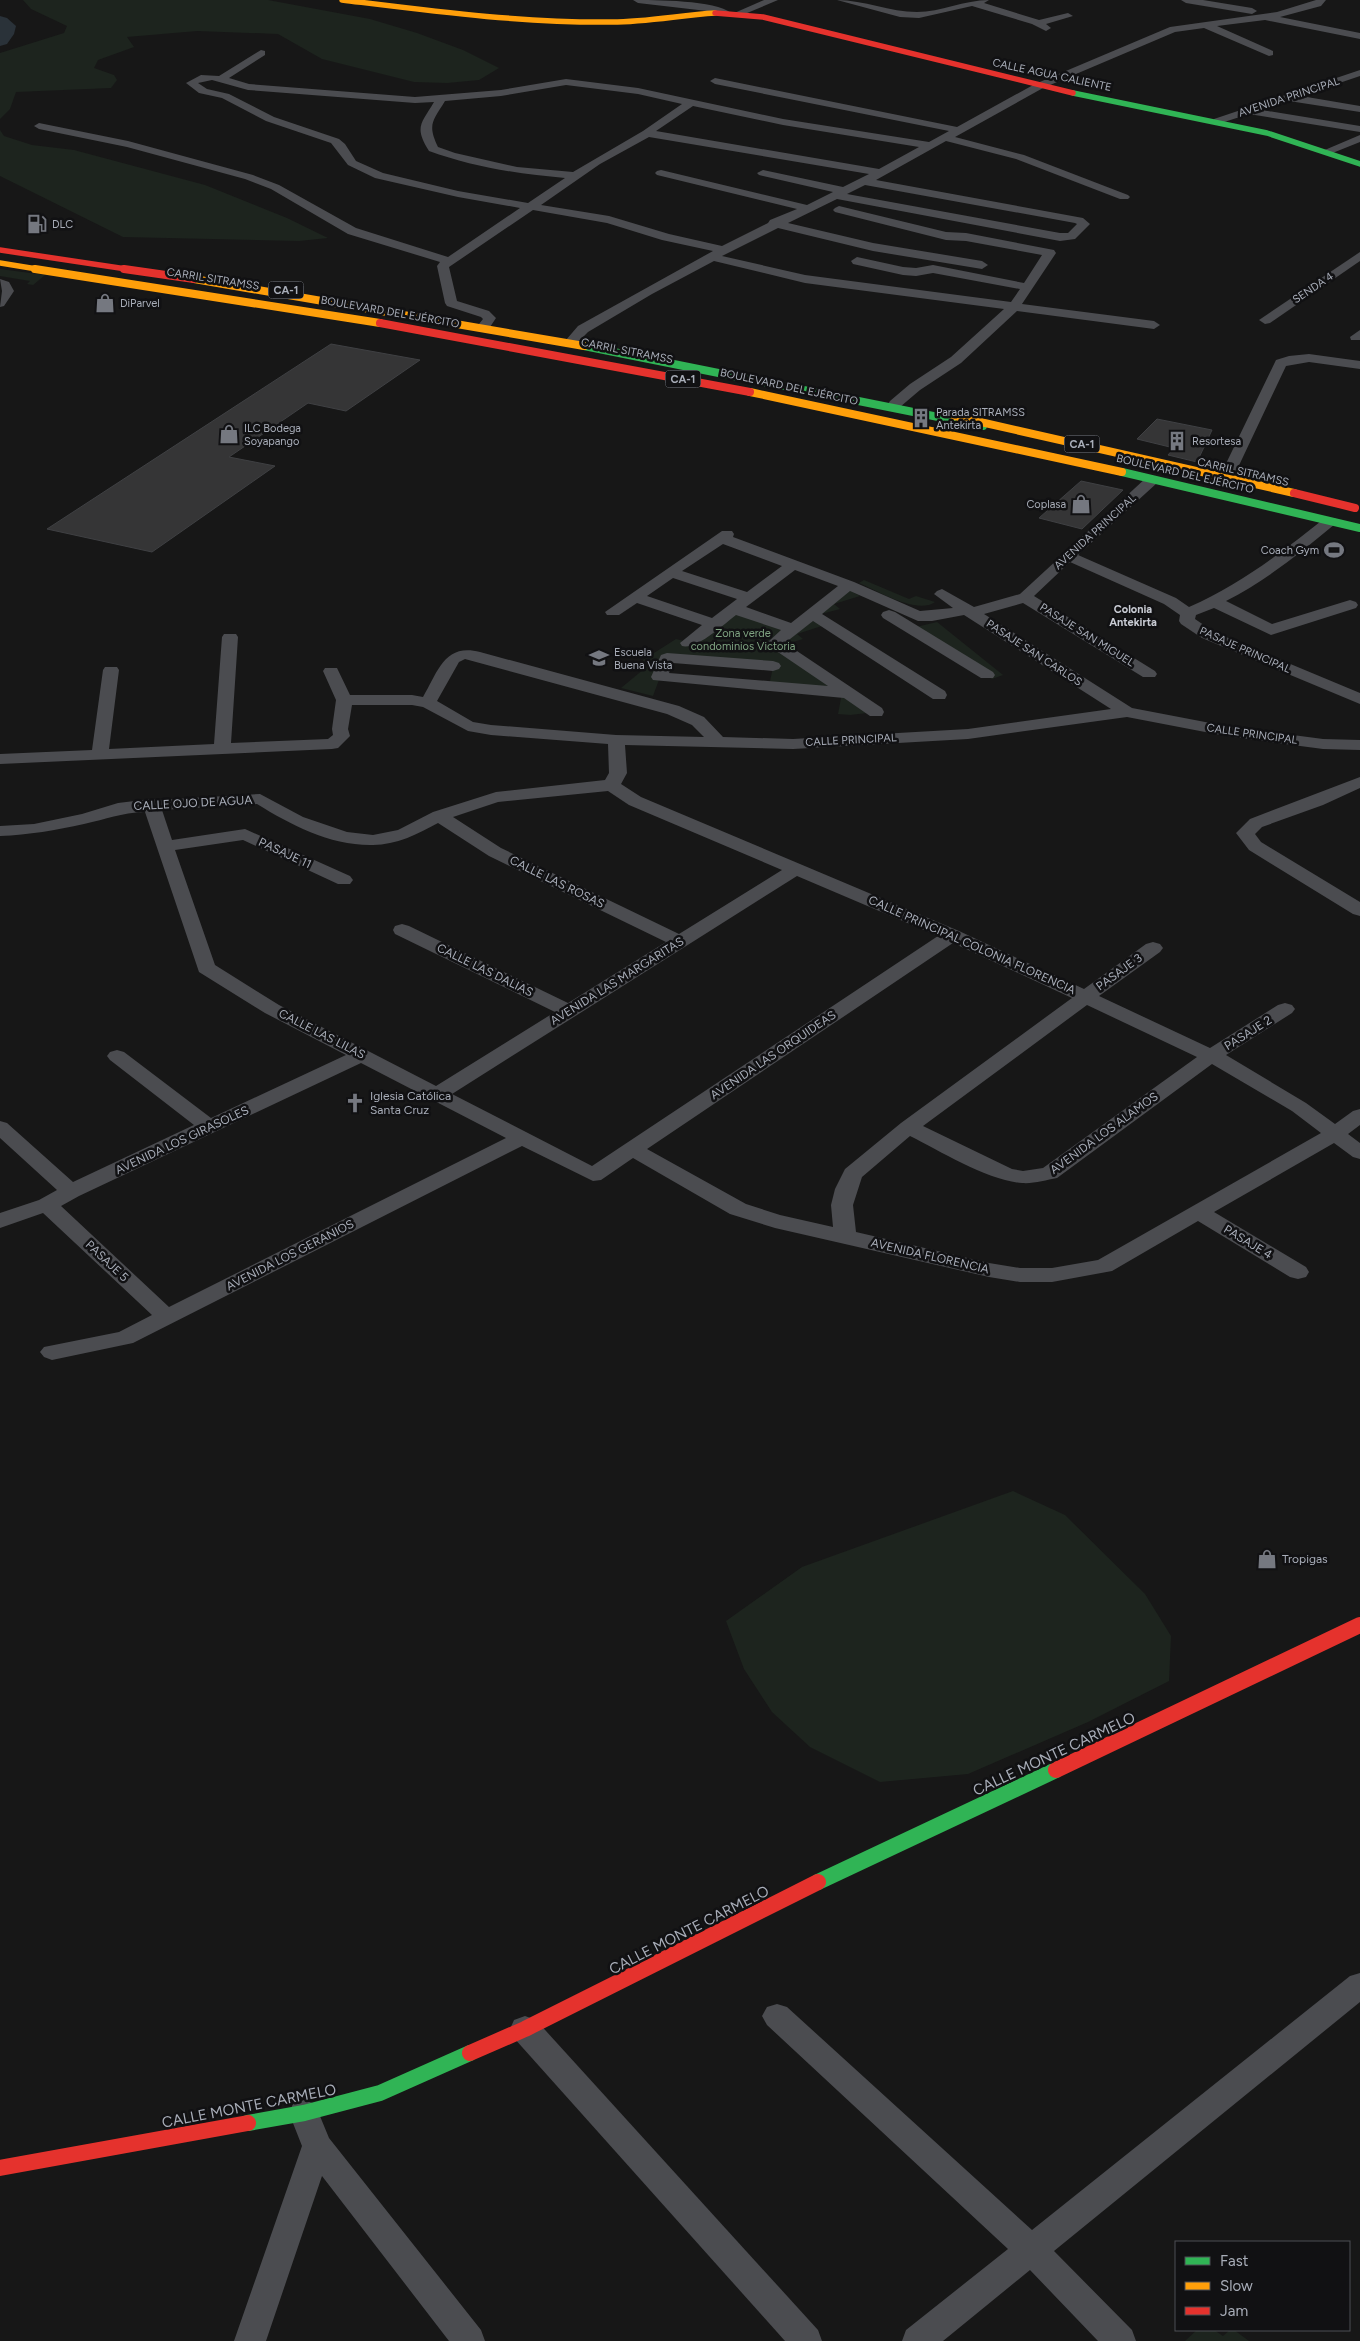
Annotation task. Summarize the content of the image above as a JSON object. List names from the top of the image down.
{
  "streets": {
    "main road": [
      "CALLE AGUA CALIENTE",
      "CARRIL SITRAMSS",
      "CA-1",
      "BOULEVARD DEL EJÉRCITO",
      "CALLE MONTE CARMELO"
    ],
    "street": [
      "AVENIDA PRINCIPAL",
      "SENDA 4",
      "PASAJE SAN MIGUEL",
      "PASAJE PRINCIPAL",
      "PASAJE SAN CARLOS",
      "CALLE PRINCIPAL",
      "CALLE OJO DE AGUA",
      "PASAJE 11",
      "CALLE LAS ROSAS",
      "CALLE PRINCIPAL COLONIA FLORENCIA",
      "CALLE LAS DALIAS",
      "PASAJE 3",
      "AVENIDA LAS MARGARITAS",
      "PASAJE 2",
      "CALLE LAS LILAS",
      "AVENIDA LAS ORQUIDEAS",
      "AVENIDA LOS ALAMOS",
      "AVENIDA LOS GIRASOLES",
      "PASAJE 4",
      "AVENIDA LOS GERANIOS",
      "AVENIDA FLORENCIA",
      "PASAJE 5"
    ]
  },
  "crossings": [
    ["CALLE AGUA CALIENTE", "AVENIDA PRINCIPAL"],
    ["AVENIDA PRINCIPAL", "BOULEVARD DEL EJÉRCITO"],
    ["AVENIDA PRINCIPAL", "PASAJE SAN MIGUEL"],
    ["CARRIL SITRAMSS", "BOULEVARD DEL EJÉRCITO"],
    ["BOULEVARD DEL EJÉRCITO", "PASAJE PRINCIPAL"],
    ["PASAJE SAN CARLOS", "CALLE PRINCIPAL"],
    ["CALLE OJO DE AGUA", "CALLE LAS ROSAS"],
    ["CALLE OJO DE AGUA", "CALLE PRINCIPAL COLONIA FLORENCIA"],
    ["CALLE OJO DE AGUA", "CALLE LAS LILAS"],
    ["PASAJE 11", "CALLE LAS LILAS"],
    ["CALLE LAS ROSAS", "AVENIDA LAS MARGARITAS"],
    ["CALLE PRINCIPAL COLONIA FLORENCIA", "PASAJE 3"],
    ["CALLE PRINCIPAL COLONIA FLORENCIA", "AVENIDA LAS MARGARITAS"],
    ["CALLE PRINCIPAL COLONIA FLORENCIA", "PASAJE 2"],
    ["CALLE PRINCIPAL COLONIA FLORENCIA", "AVENIDA LAS ORQUIDEAS"],
    ["CALLE PRINCIPAL COLONIA FLORENCIA", "AVENIDA LOS ALAMOS"],
    ["CALLE PRINCIPAL COLONIA FLORENCIA", "AVENIDA FLORENCIA"],
    ["CALLE LAS DALIAS", "AVENIDA LAS MARGARITAS"],
    ["AVENIDA LAS MARGARITAS", "CALLE LAS LILAS"],
    ["PASAJE 2", "AVENIDA LOS ALAMOS"],
    ["CALLE LAS LILAS", "AVENIDA LAS ORQUIDEAS"],
    ["CALLE LAS LILAS", "AVENIDA LOS GIRASOLES"],
    ["CALLE LAS LILAS", "AVENIDA LOS GERANIOS"],
    ["AVENIDA LAS ORQUIDEAS", "AVENIDA FLORENCIA"],
    ["AVENIDA LOS GIRASOLES", "PASAJE 5"],
    ["PASAJE 4", "AVENIDA FLORENCIA"],
    ["AVENIDA LOS GERANIOS", "PASAJE 5"]
  ],
  "districts": ["Colonia Antekirta"],
  "parks": ["Zona verde condominios Victoria"],
  "places": {
    "fuel station": ["DLC"],
    "shop": [
      "DiParvel",
      "ILC Bodega Soyapango",
      "Coplasa",
      "Tropigas"
    ],
    "building": ["Parada SITRAMSS Antekirta", "Resortesa"],
    "sports": ["Coach Gym"],
    "school or university": ["Escuela Buena Vista"],
    "church": ["Iglesia Católica Santa Cruz"]
  },
  "legend": ["Fast", "Slow", "Jam"]
}
